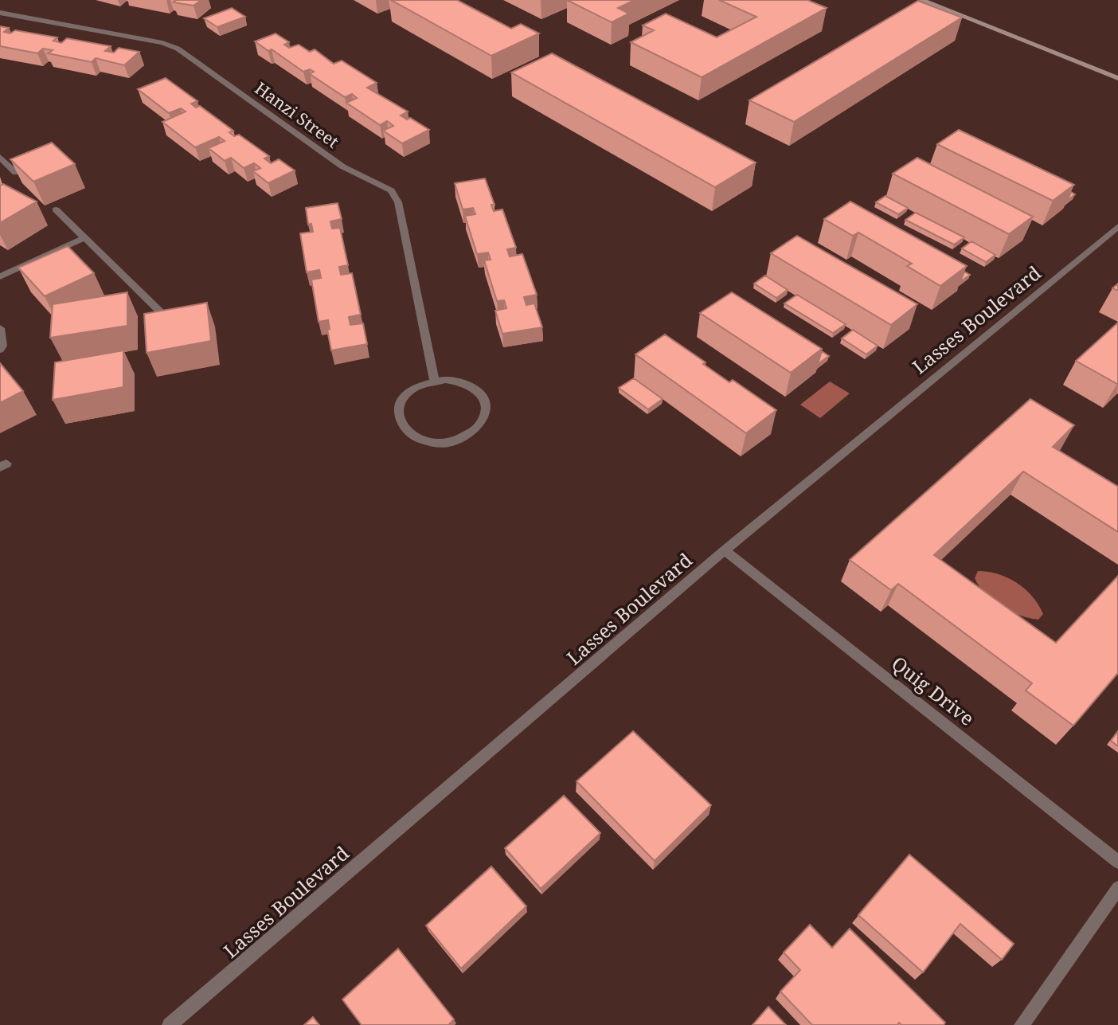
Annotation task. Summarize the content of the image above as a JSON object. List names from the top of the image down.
{
  "streets": {
    "street": ["Hanzi Street", "Lasses Boulevard", "Quig Drive"]
  },
  "crossings": [
    ["Lasses Boulevard", "Quig Drive"]
  ]
}
